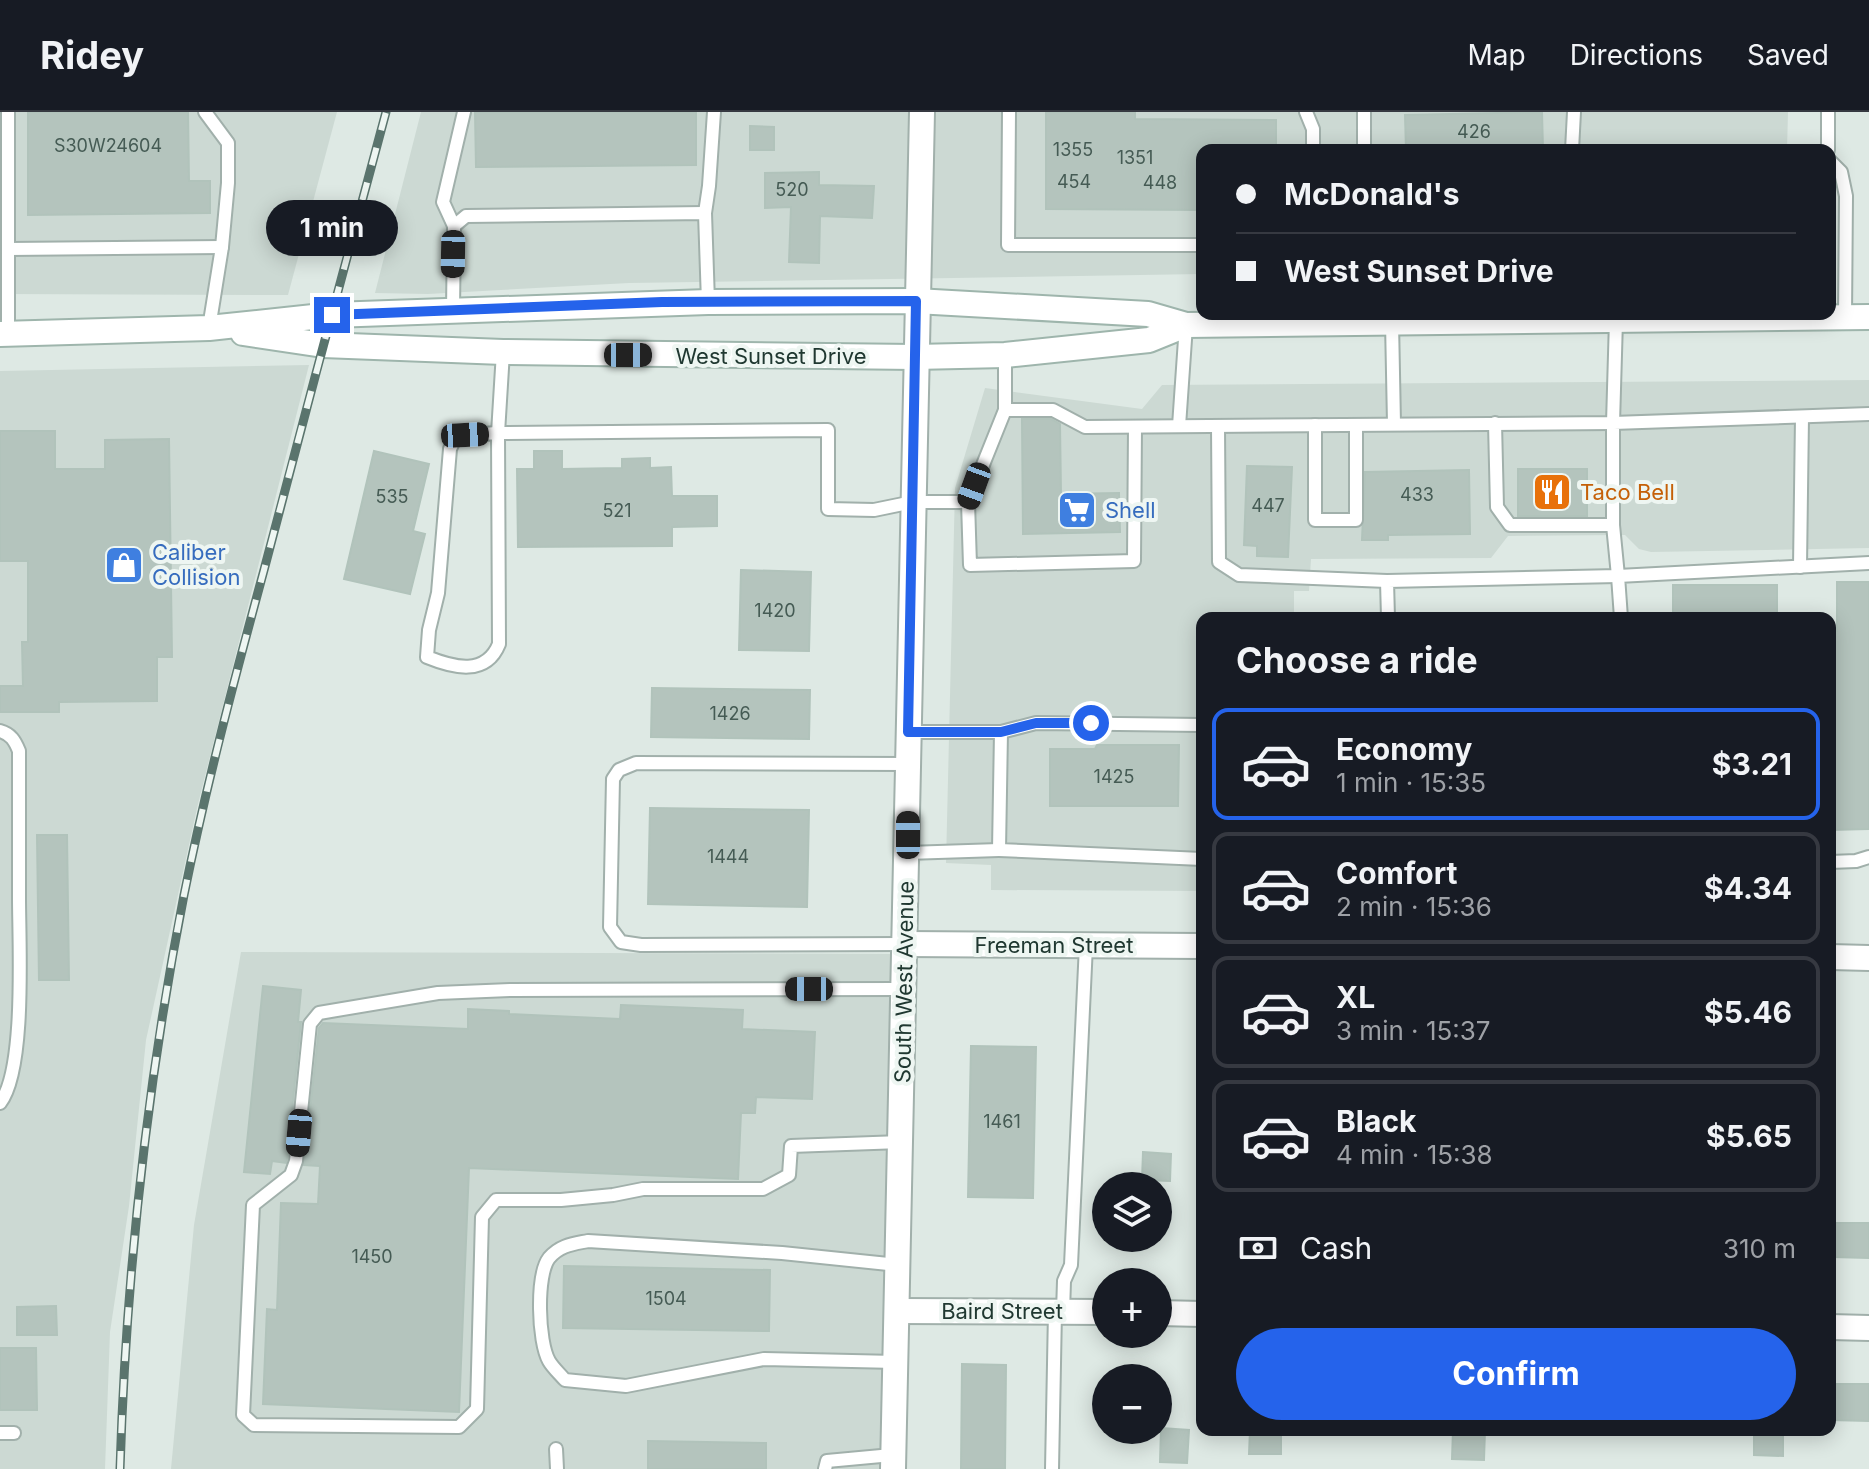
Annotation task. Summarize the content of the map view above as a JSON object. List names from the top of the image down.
{
  "streets": {
    "main road": [
      "West Sunset Drive",
      "Freeman Street",
      "South West Avenue",
      "Baird Street"
    ]
  },
  "crossings": [
    ["West Sunset Drive", "South West Avenue"],
    ["Freeman Street", "South West Avenue"],
    ["South West Avenue", "Baird Street"]
  ],
  "places": {
    "restaurant": ["Taco Bell"],
    "supermarket": ["Shell"],
    "shop": ["Caliber Collision"]
  },
  "house_numbers": [
    "426",
    "S30W24604",
    "1355",
    "1351",
    "454",
    "448",
    "520",
    "433",
    "535",
    "447",
    "521",
    "1420",
    "1426",
    "1425",
    "1444",
    "1461",
    "1450",
    "1504"
  ],
  "page": {
    "header": "Ridey",
    "nav": ["Map", "Directions", "Saved"],
    "banner": ["McDonald's", "West Sunset Drive"],
    "bubble": "1 min",
    "heading": "Choose a ride",
    "list": [
      {
        "name": "Economy",
        "note": "1 min · 15:35",
        "value": "$3.21"
      },
      {
        "name": "Comfort",
        "note": "2 min · 15:36",
        "value": "$4.34"
      },
      {
        "name": "XL",
        "note": "3 min · 15:37",
        "value": "$5.46"
      },
      {
        "name": "Black",
        "note": "4 min · 15:38",
        "value": "$5.65"
      }
    ],
    "map_buttons": ["+", "−"],
    "pay": ["Cash", "310 m"],
    "buttons": "Confirm"
  }
}
